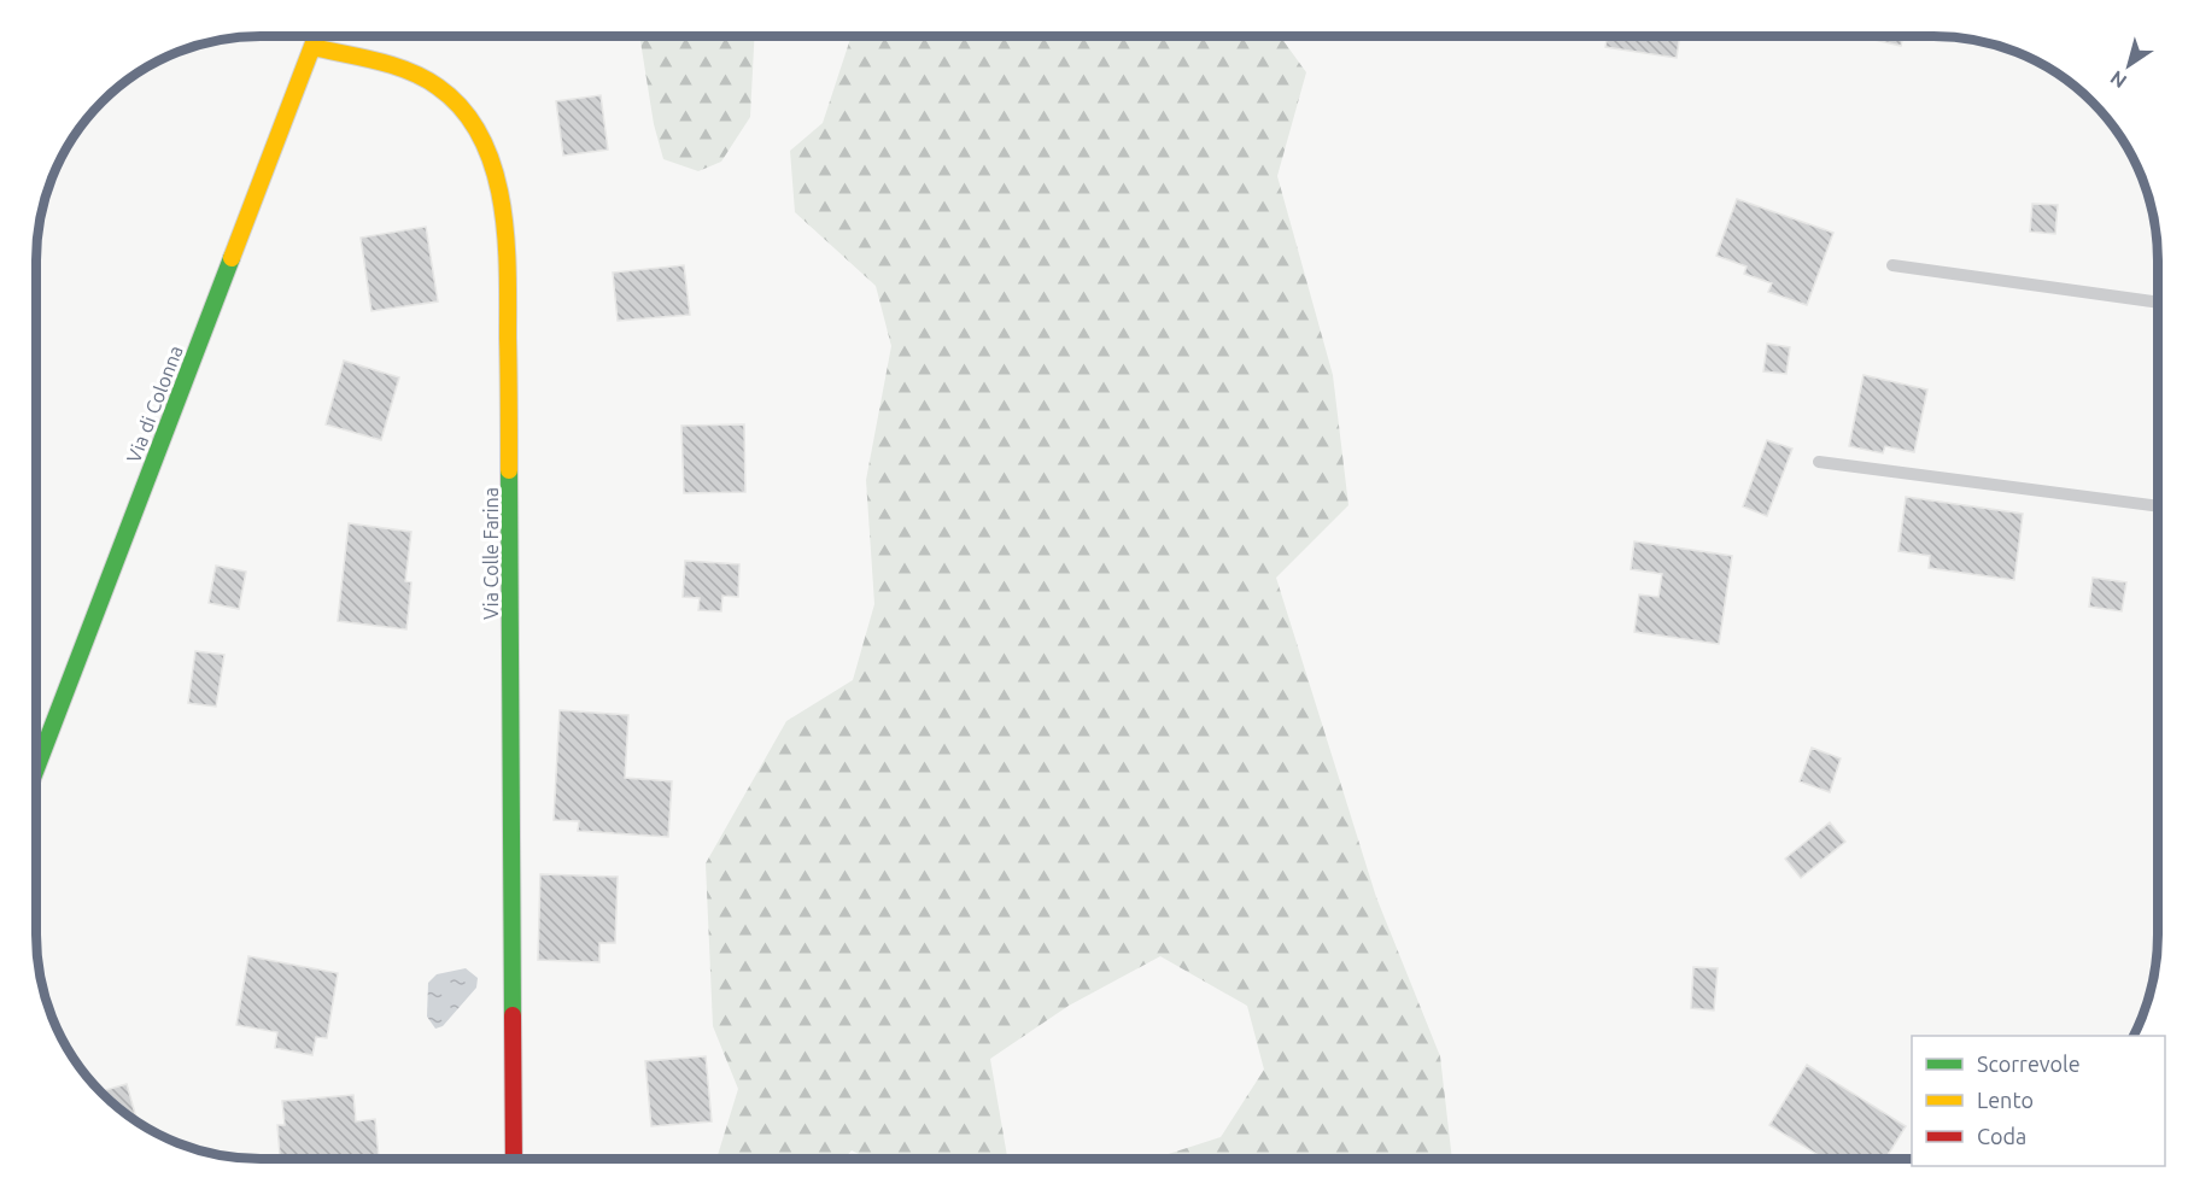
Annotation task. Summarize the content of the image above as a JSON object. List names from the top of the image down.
{
  "streets": {
    "street": ["Via di Colonna", "Via Colle Farina"]
  },
  "crossings": [
    ["Via di Colonna", "Via Colle Farina"]
  ],
  "legend": ["Scorrevole", "Lento", "Coda"],
  "north": "bottom left"
}
